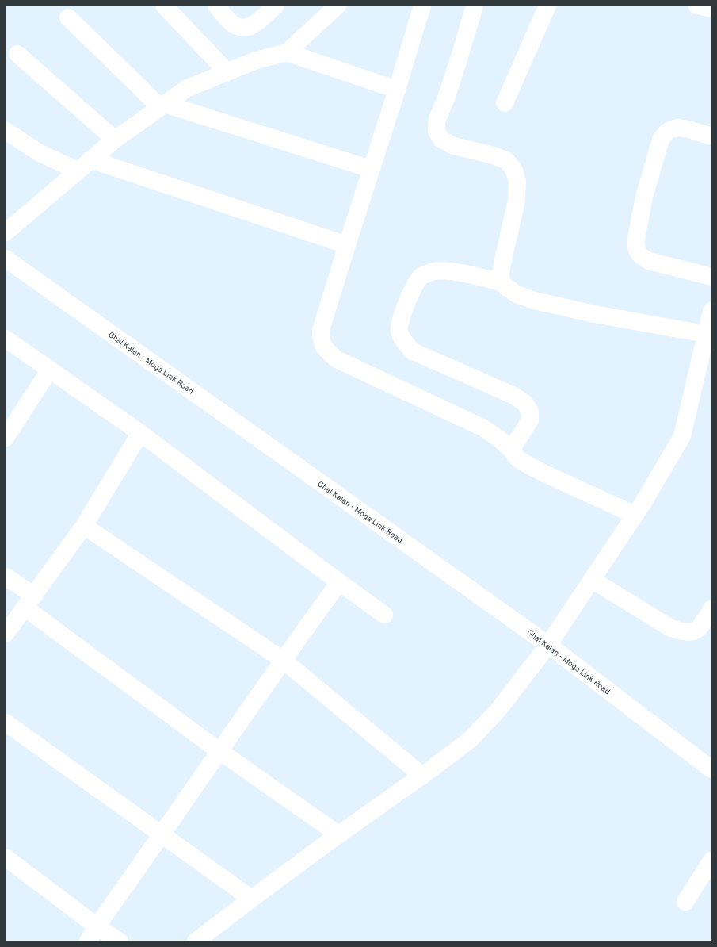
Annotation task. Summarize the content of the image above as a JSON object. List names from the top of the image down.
{
  "streets": {
    "street": ["Ghal Kalan - Moga Link Road"]
  }
}
